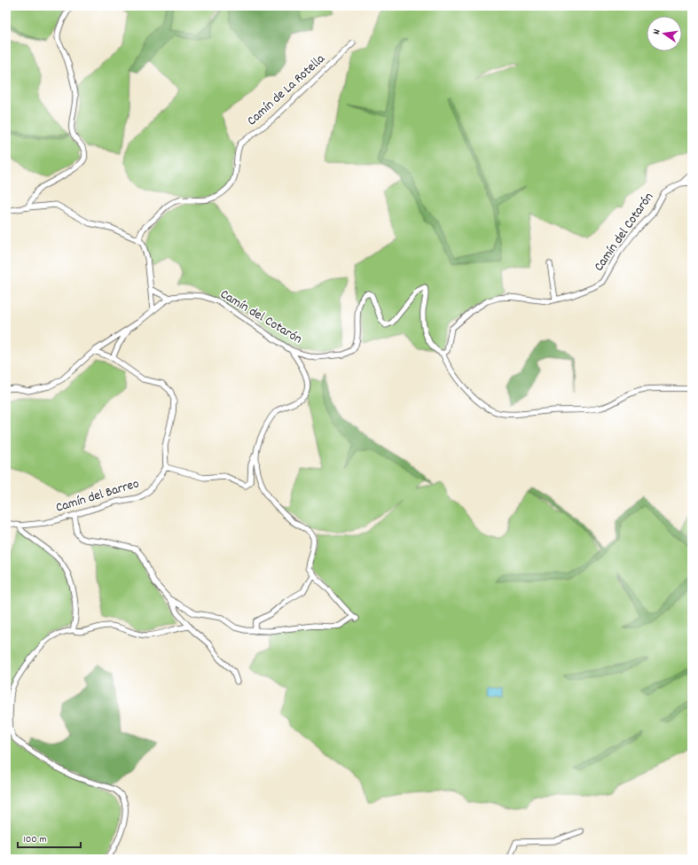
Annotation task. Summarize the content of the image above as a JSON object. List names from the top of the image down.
{
  "streets": {
    "street": ["Camín de La Rotella", "Camín del Cotarón", "Camín del Barreo"]
  },
  "scale_bar": "100 m",
  "north": "left"
}
